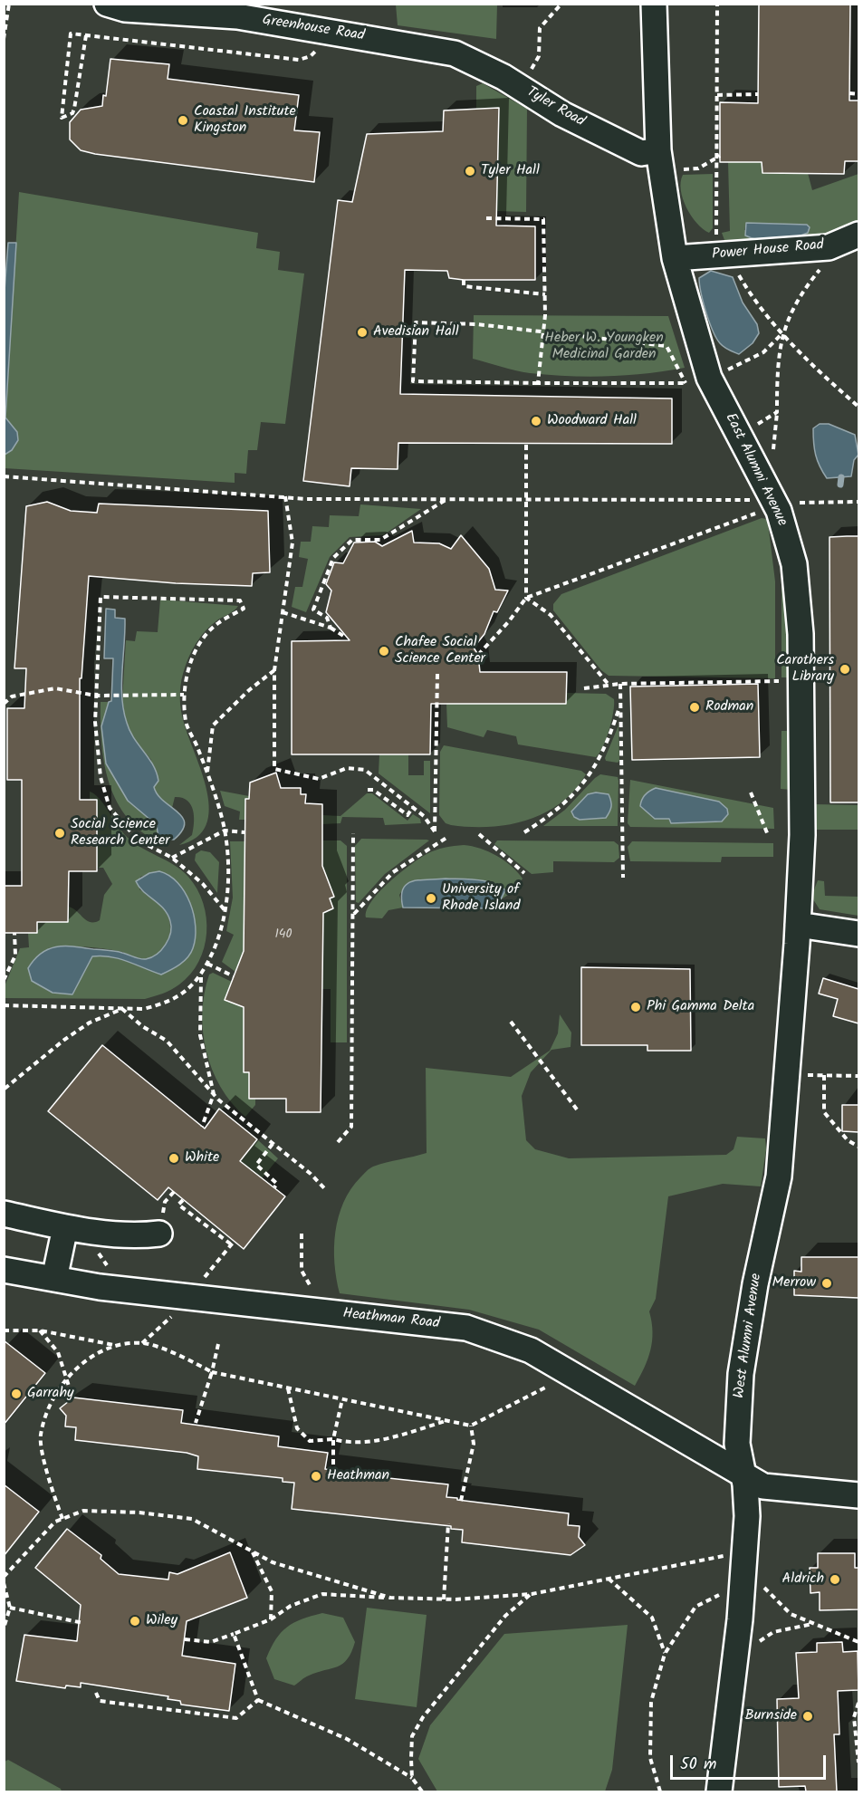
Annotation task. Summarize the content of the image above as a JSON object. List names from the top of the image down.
{
  "streets": {
    "street": [
      "Greenhouse Road",
      "Tyler Road",
      "Power House Road",
      "East Alumni Avenue",
      "Heathman Road",
      "West Alumni Avenue"
    ]
  },
  "crossings": [
    ["Greenhouse Road", "Tyler Road"],
    ["Tyler Road", "East Alumni Avenue"],
    ["Power House Road", "East Alumni Avenue"],
    ["East Alumni Avenue", "West Alumni Avenue"],
    ["Heathman Road", "West Alumni Avenue"]
  ],
  "parks": ["Heber W. Youngken Medicinal Garden"],
  "places": [
    "Coastal Institute Kingston",
    "Tyler Hall",
    "Avedisian Hall",
    "Woodward Hall",
    "Chafee Social Science Center",
    "Carothers Library",
    "Rodman",
    "Social Science Research Center",
    "University of Rhode Island",
    "Phi Gamma Delta",
    "White",
    "Merrow",
    "Garrahy",
    "Heathman",
    "Aldrich",
    "Wiley",
    "Burnside"
  ],
  "house_numbers": ["140"],
  "scale_bar": "50 m"
}
